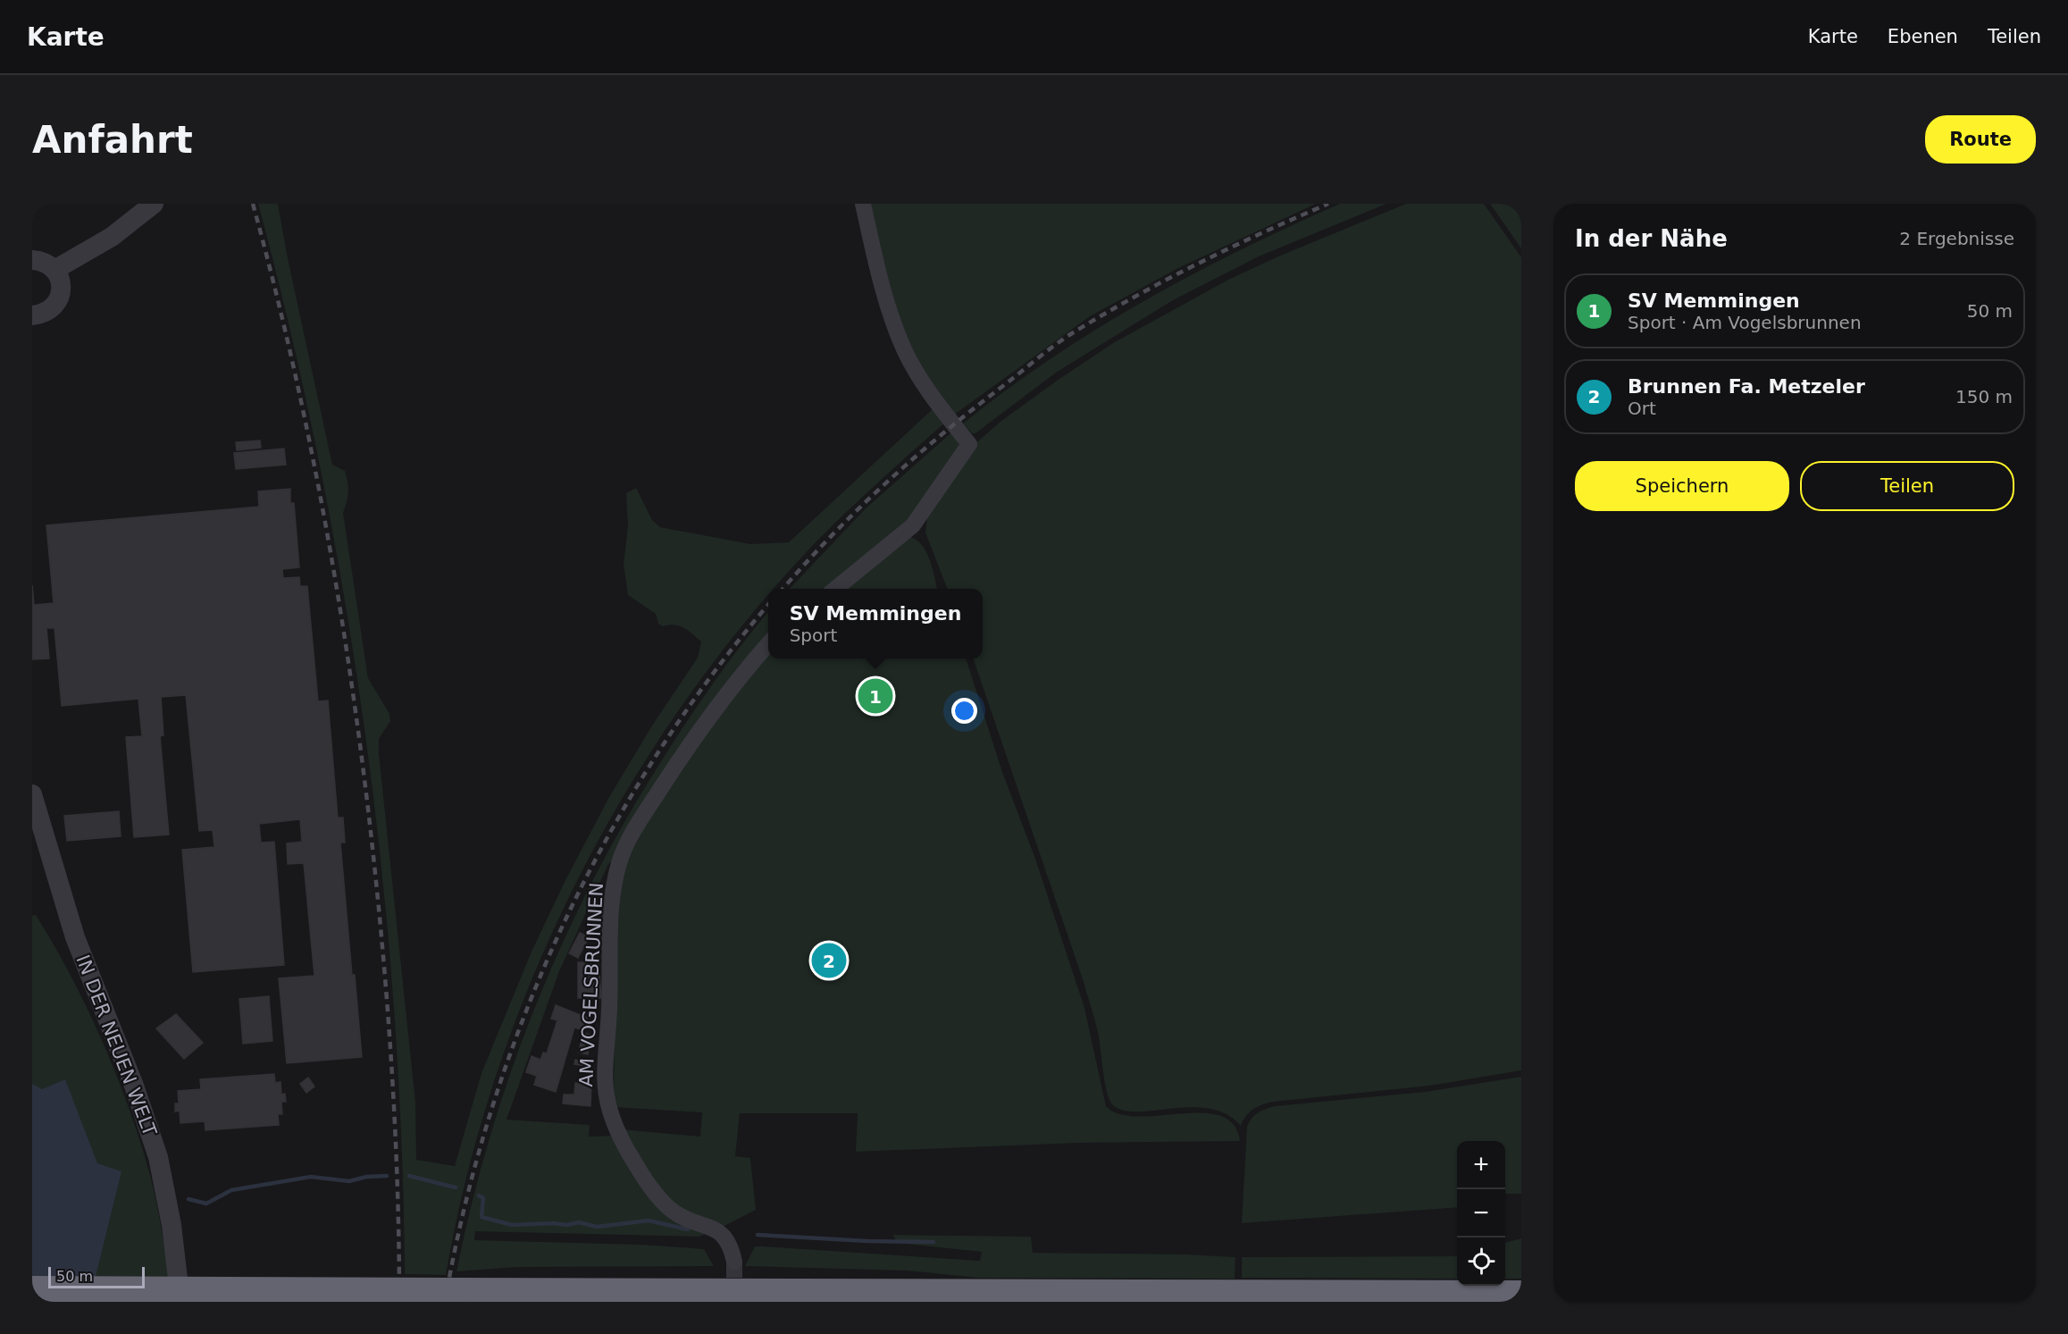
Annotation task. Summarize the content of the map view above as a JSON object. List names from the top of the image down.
{
  "streets": {
    "street": ["AM VOGELSBRUNNEN", "IN DER NEUEN WELT"]
  },
  "scale_bar": "50 m",
  "page": {
    "header": "Karte",
    "nav": ["Karte", "Ebenen", "Teilen"],
    "buttons": [
      "Route",
      ["Speichern", "Teilen"]
    ],
    "title": "Anfahrt",
    "heading": ["In der Nähe", "2 Ergebnisse"],
    "list": [
      {
        "mark": "1",
        "name": "SV Memmingen",
        "note": "Sport · Am Vogelsbrunnen",
        "value": "50 m"
      },
      {
        "mark": "2",
        "name": "Brunnen Fa. Metzeler",
        "note": "Ort",
        "value": "150 m"
      }
    ],
    "popup": ["SV Memmingen", "Sport"],
    "pins": ["1", "2"],
    "map_buttons": ["+", "−"],
    "scale": "50 m"
  }
}
